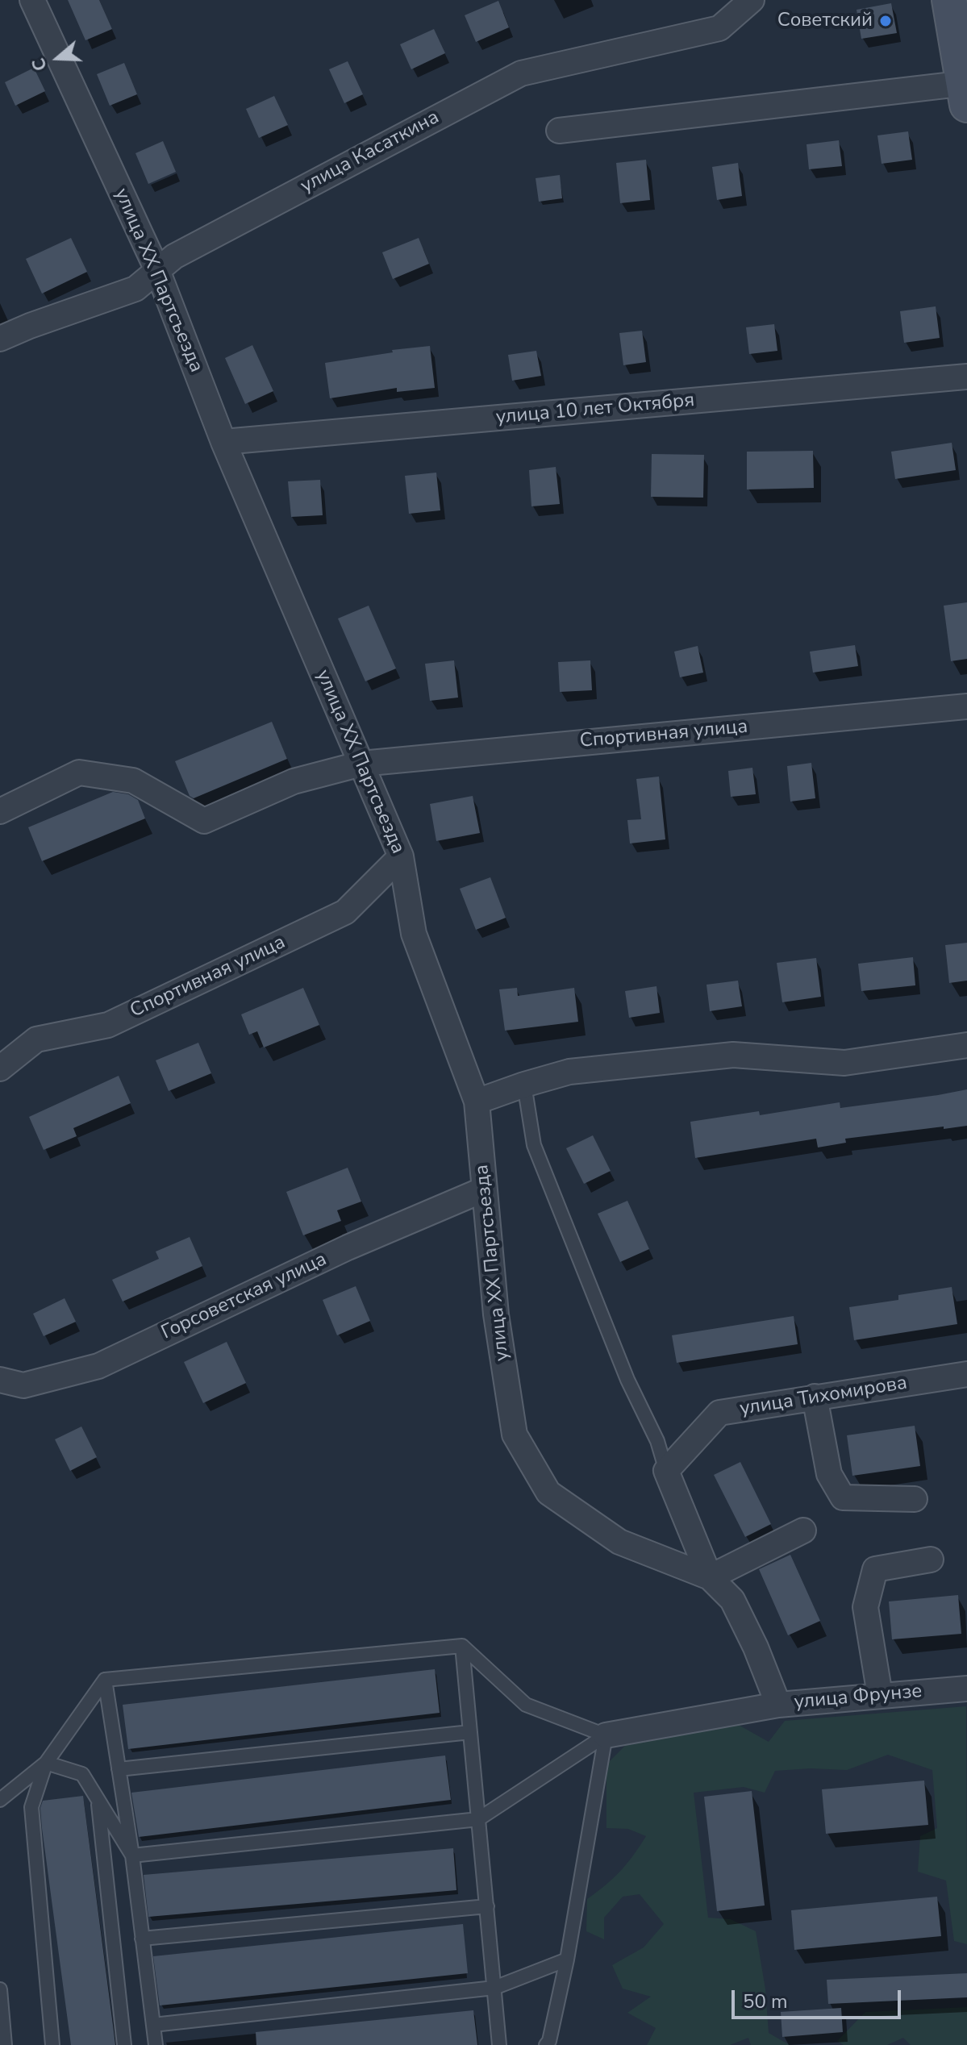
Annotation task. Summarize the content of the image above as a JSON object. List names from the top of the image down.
{
  "streets": {
    "street": [
      "улица Касаткина",
      "улица XX Партсъезда",
      "улица 10 лет Октября",
      "Спортивная улица",
      "Горсоветская улица",
      "улица Тихомирова",
      "улица Фрунзе"
    ]
  },
  "crossings": [
    ["улица Касаткина", "улица XX Партсъезда"],
    ["улица XX Партсъезда", "улица 10 лет Октября"],
    ["улица XX Партсъезда", "Спортивная улица"],
    ["улица XX Партсъезда", "Горсоветская улица"],
    ["улица XX Партсъезда", "улица Фрунзе"],
    ["улица Тихомирова", "улица Фрунзе"]
  ],
  "places": ["Советский"],
  "scale_bar": "50 m",
  "north": "left"
}
